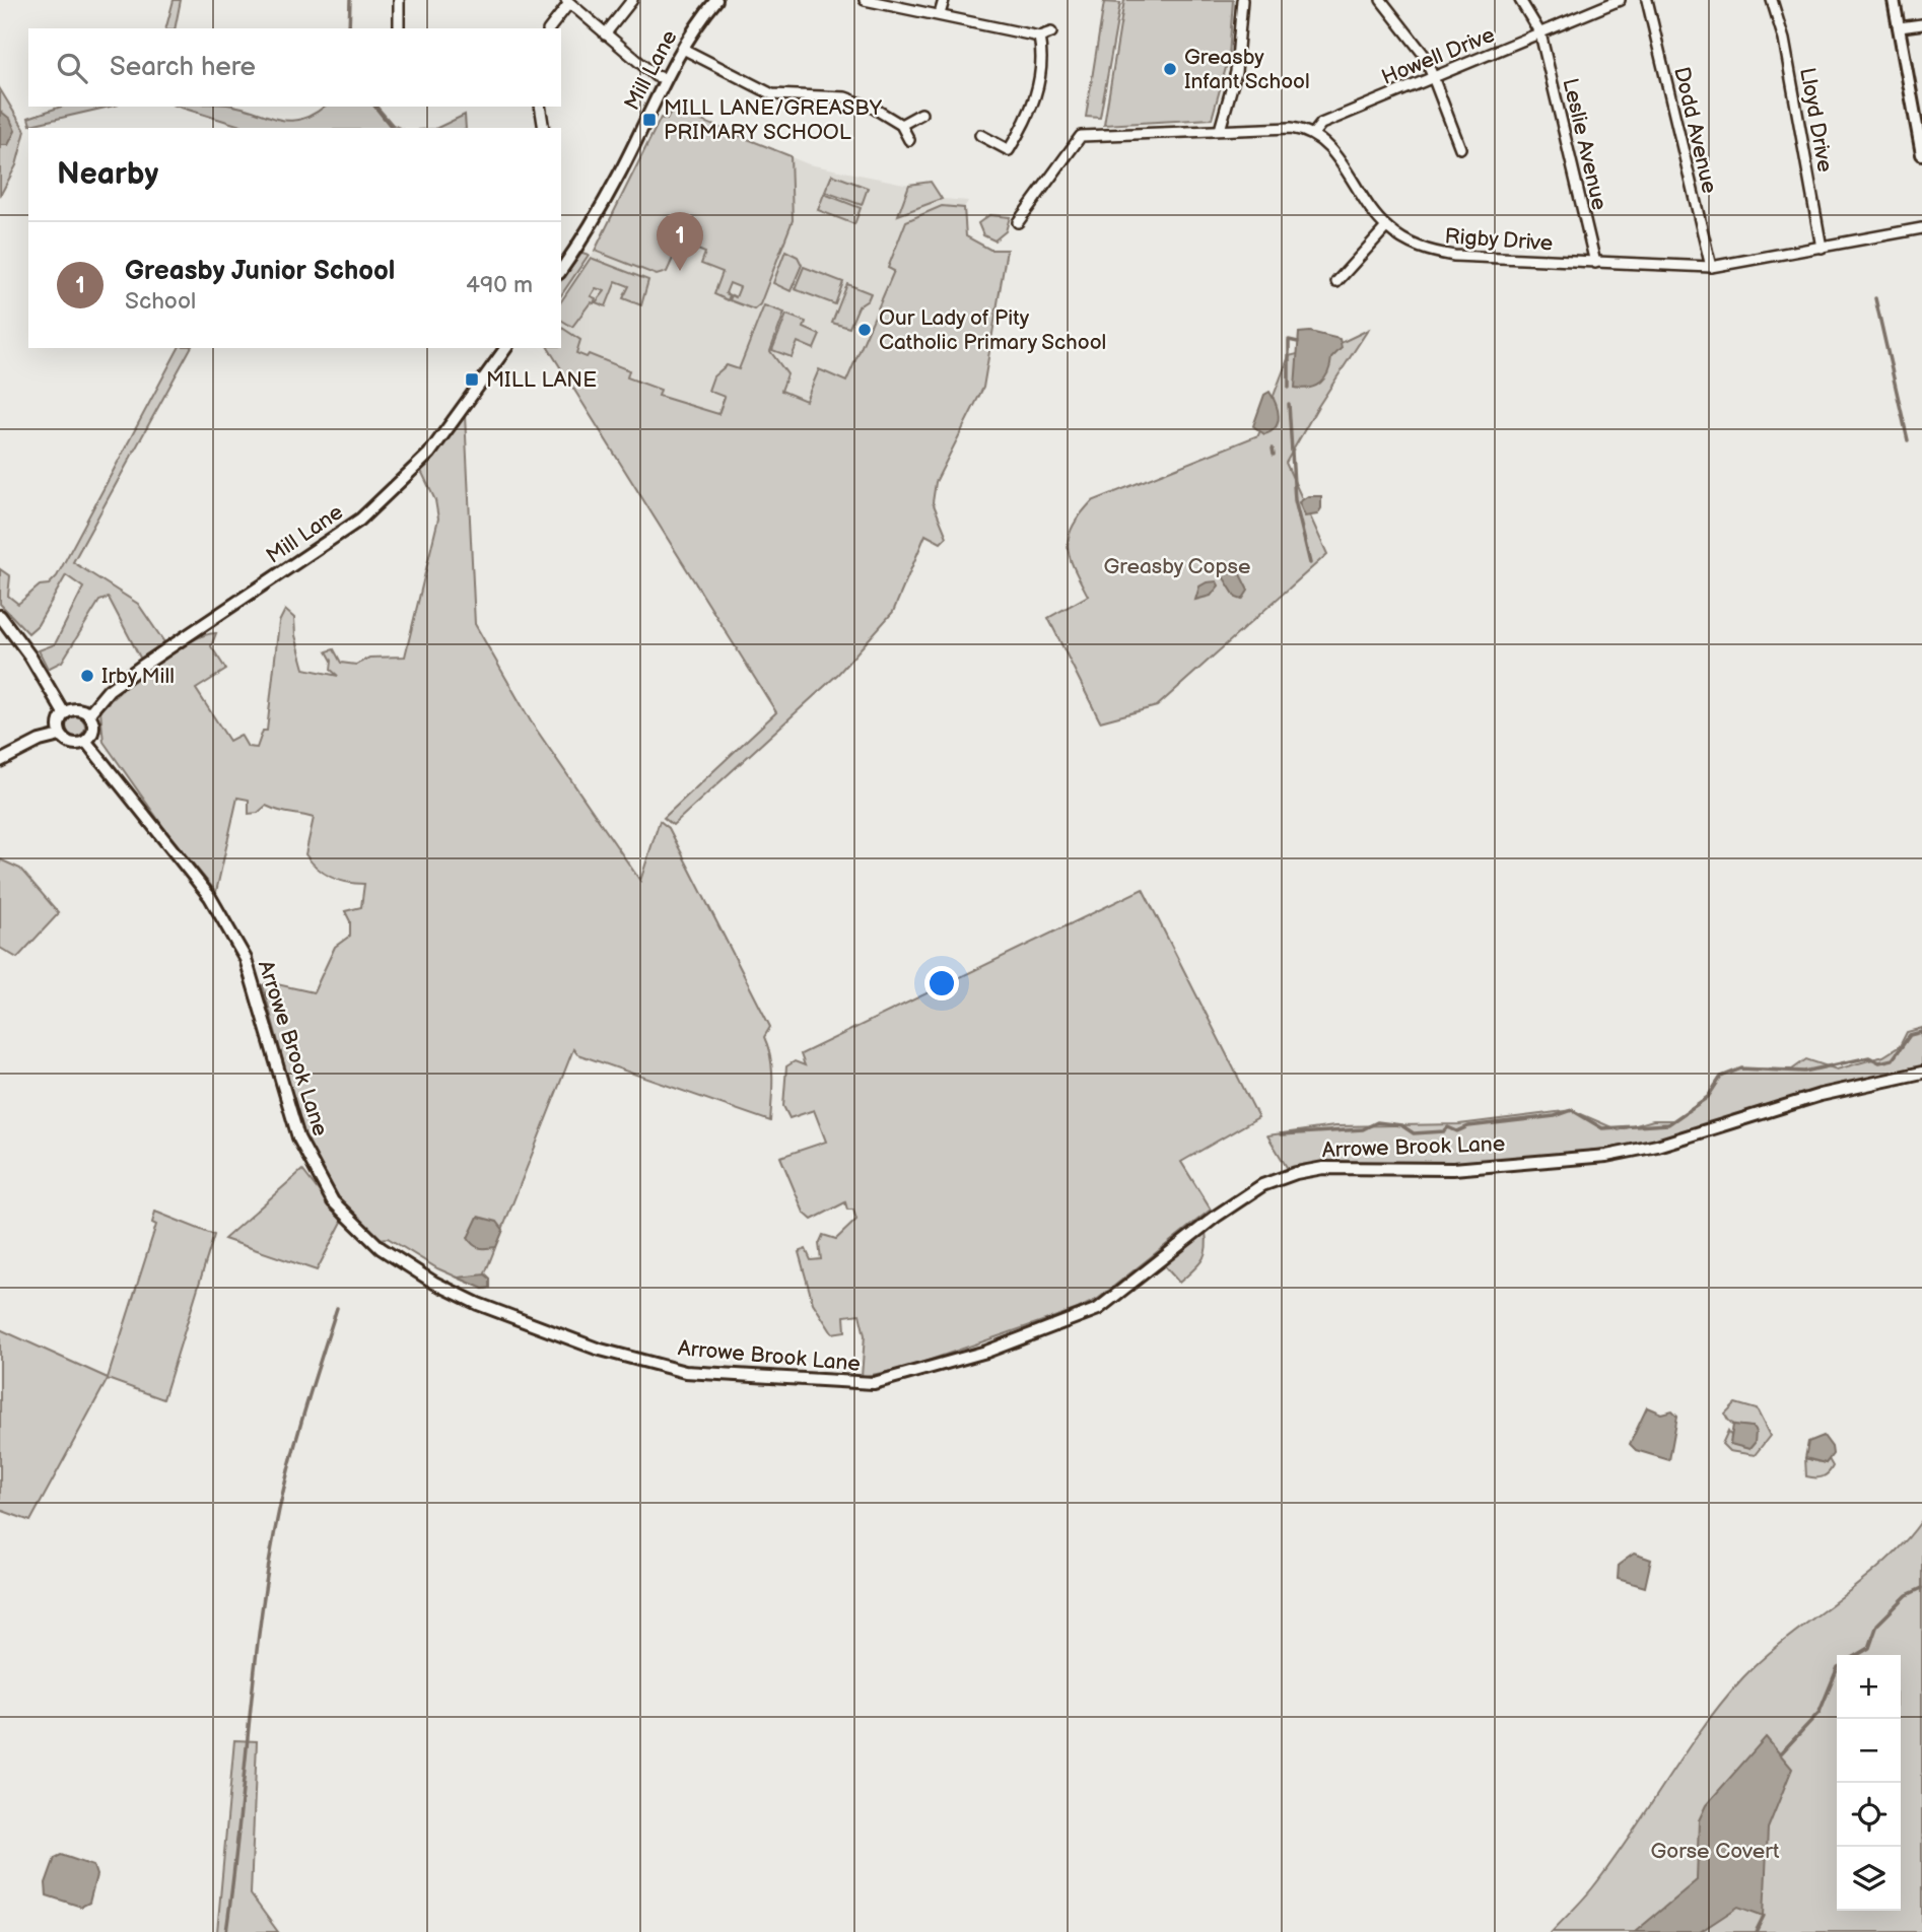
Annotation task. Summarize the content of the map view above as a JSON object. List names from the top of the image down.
{
  "streets": {
    "street": [
      "Howell Drive",
      "Mill Lane",
      "Lloyd Drive",
      "Dodd Avenue",
      "Leslie Avenue",
      "Rigby Drive",
      "Arrowe Brook Lane"
    ]
  },
  "crossings": [
    ["Howell Drive", "Leslie Avenue"],
    ["Howell Drive", "Rigby Drive"],
    ["Mill Lane", "Arrowe Brook Lane"],
    ["Lloyd Drive", "Rigby Drive"],
    ["Dodd Avenue", "Rigby Drive"],
    ["Leslie Avenue", "Rigby Drive"]
  ],
  "parks": ["Greasby Copse", "Gorse Covert"],
  "places": {
    "other": ["Greasby Infant School", "Our Lady of Pity Catholic Primary School", "Irby Mill"],
    "transit": ["MILL LANE/GREASBY PRIMARY SCHOOL", "MILL LANE"]
  },
  "page": {
    "search": "Search here",
    "heading": "Nearby",
    "pins": "1",
    "list": [
      {
        "mark": "1",
        "name": "Greasby Junior School",
        "note": "School",
        "value": "490 m"
      }
    ],
    "map_buttons": ["+", "−"]
  }
}
